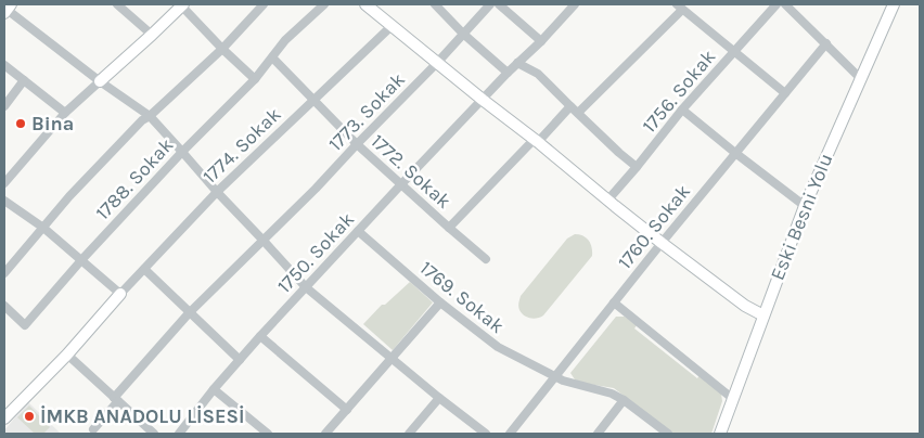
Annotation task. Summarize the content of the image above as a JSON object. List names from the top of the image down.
{
  "streets": {
    "street": [
      "1756. Sokak",
      "1773. Sokak",
      "1774. Sokak",
      "1772. Sokak",
      "1788. Sokak",
      "Eski Besni Yolu",
      "1760. Sokak",
      "1750. Sokak",
      "1769. Sokak"
    ]
  },
  "crossings": [
    ["1773. Sokak", "1772. Sokak"],
    ["1774. Sokak", "1772. Sokak"],
    ["1772. Sokak", "1788. Sokak"],
    ["1772. Sokak", "1750. Sokak"],
    ["1760. Sokak", "1769. Sokak"],
    ["1750. Sokak", "1769. Sokak"]
  ],
  "places": ["Bina", "İMKB ANADOLU LİSESİ"]
}
